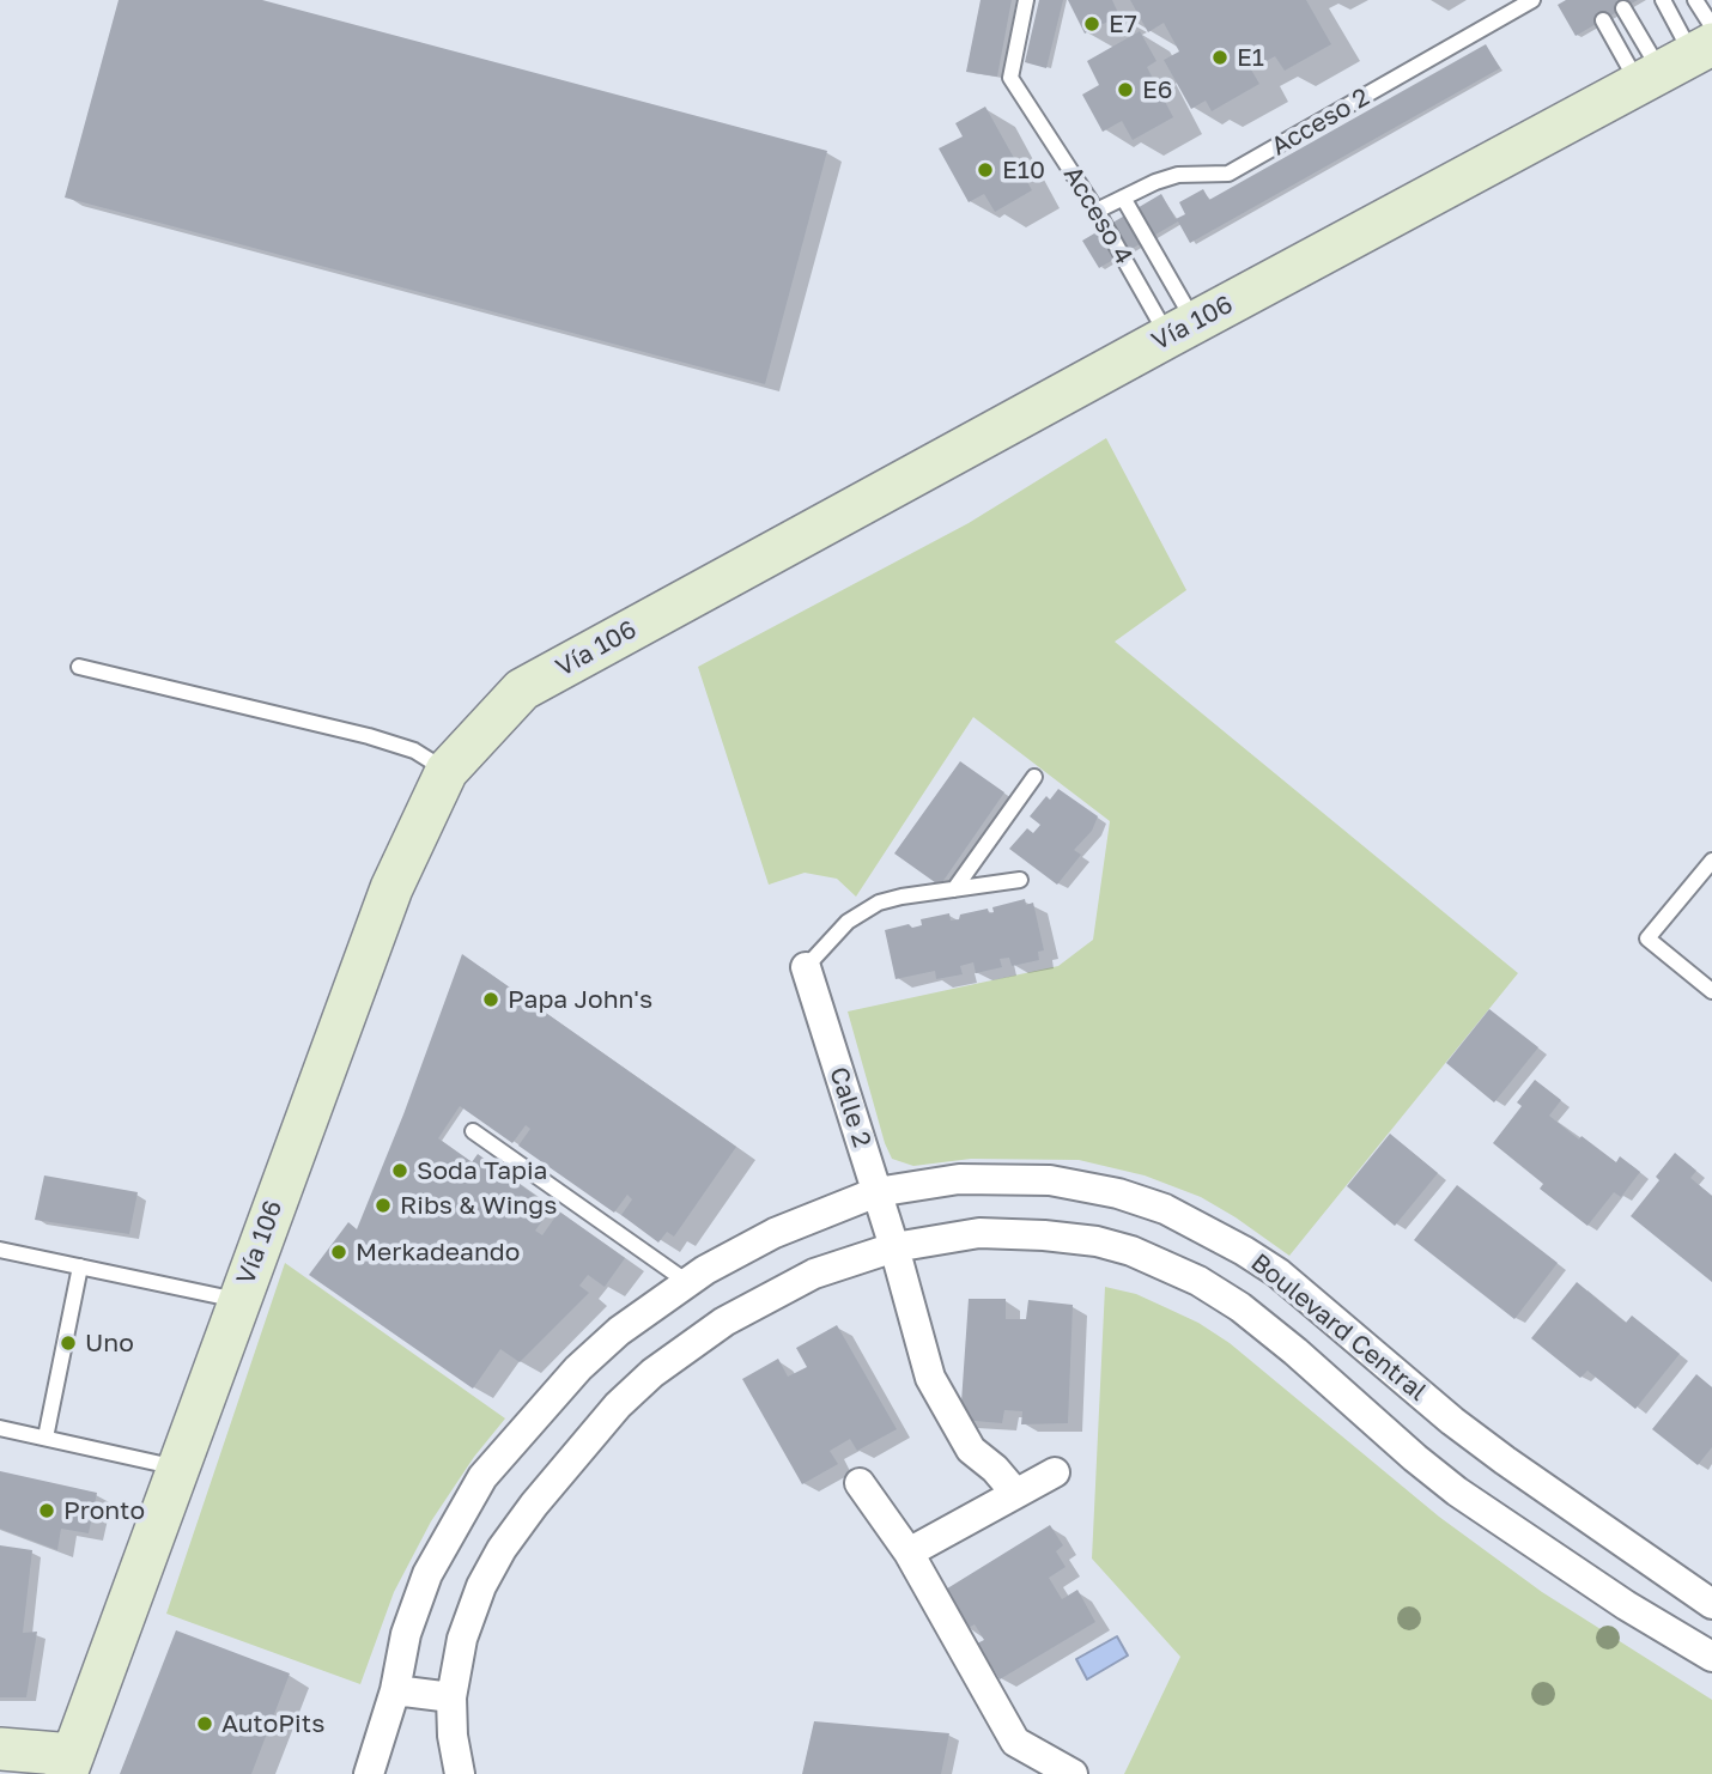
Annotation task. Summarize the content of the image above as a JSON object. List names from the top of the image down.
{
  "streets": {
    "main road": ["Vía 106"],
    "street": ["Calle 2", "Boulevard Central"],
    "lane": ["Acceso 2", "Acceso 4"]
  },
  "crossings": [
    ["Acceso 2", "Acceso 4"],
    ["Acceso 4", "Vía 106"],
    ["Calle 2", "Boulevard Central"]
  ],
  "places": [
    "E7",
    "E1",
    "E6",
    "E10",
    "Papa John's",
    "Soda Tapia",
    "Ribs & Wings",
    "Merkadeando",
    "Uno",
    "Pronto",
    "AutoPits"
  ]
}
